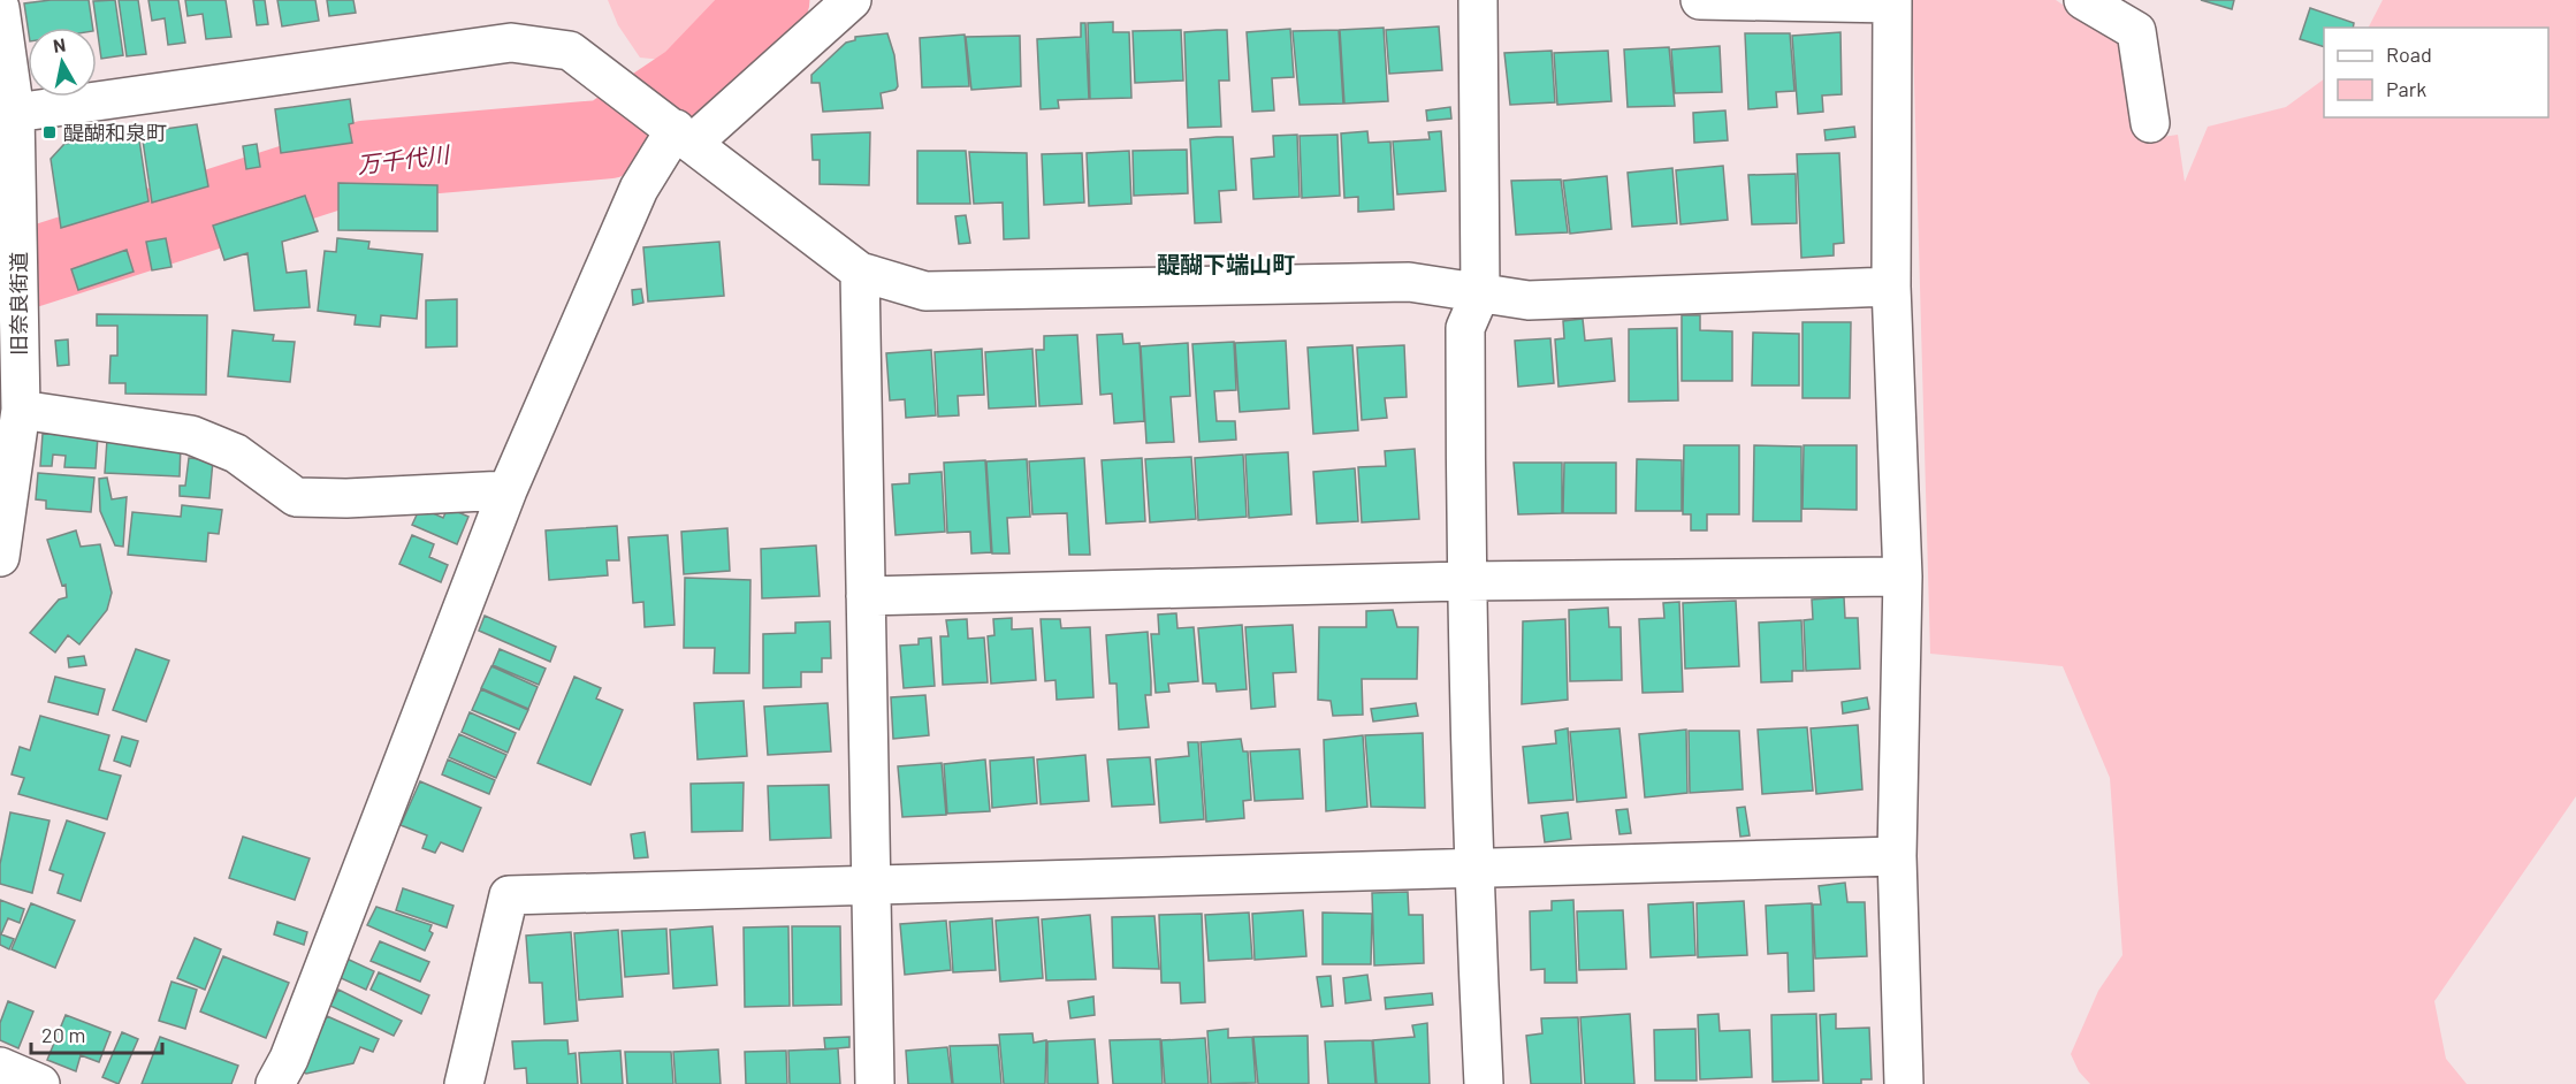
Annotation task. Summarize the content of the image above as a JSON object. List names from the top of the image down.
{
  "streets": {
    "street": ["旧奈良街道"]
  },
  "districts": ["醍醐下端山町"],
  "water": ["万千代川"],
  "places": {
    "transit": ["醍醐和泉町"]
  },
  "legend": ["Road", "Park"],
  "scale_bar": "20 m",
  "north": "top"
}
